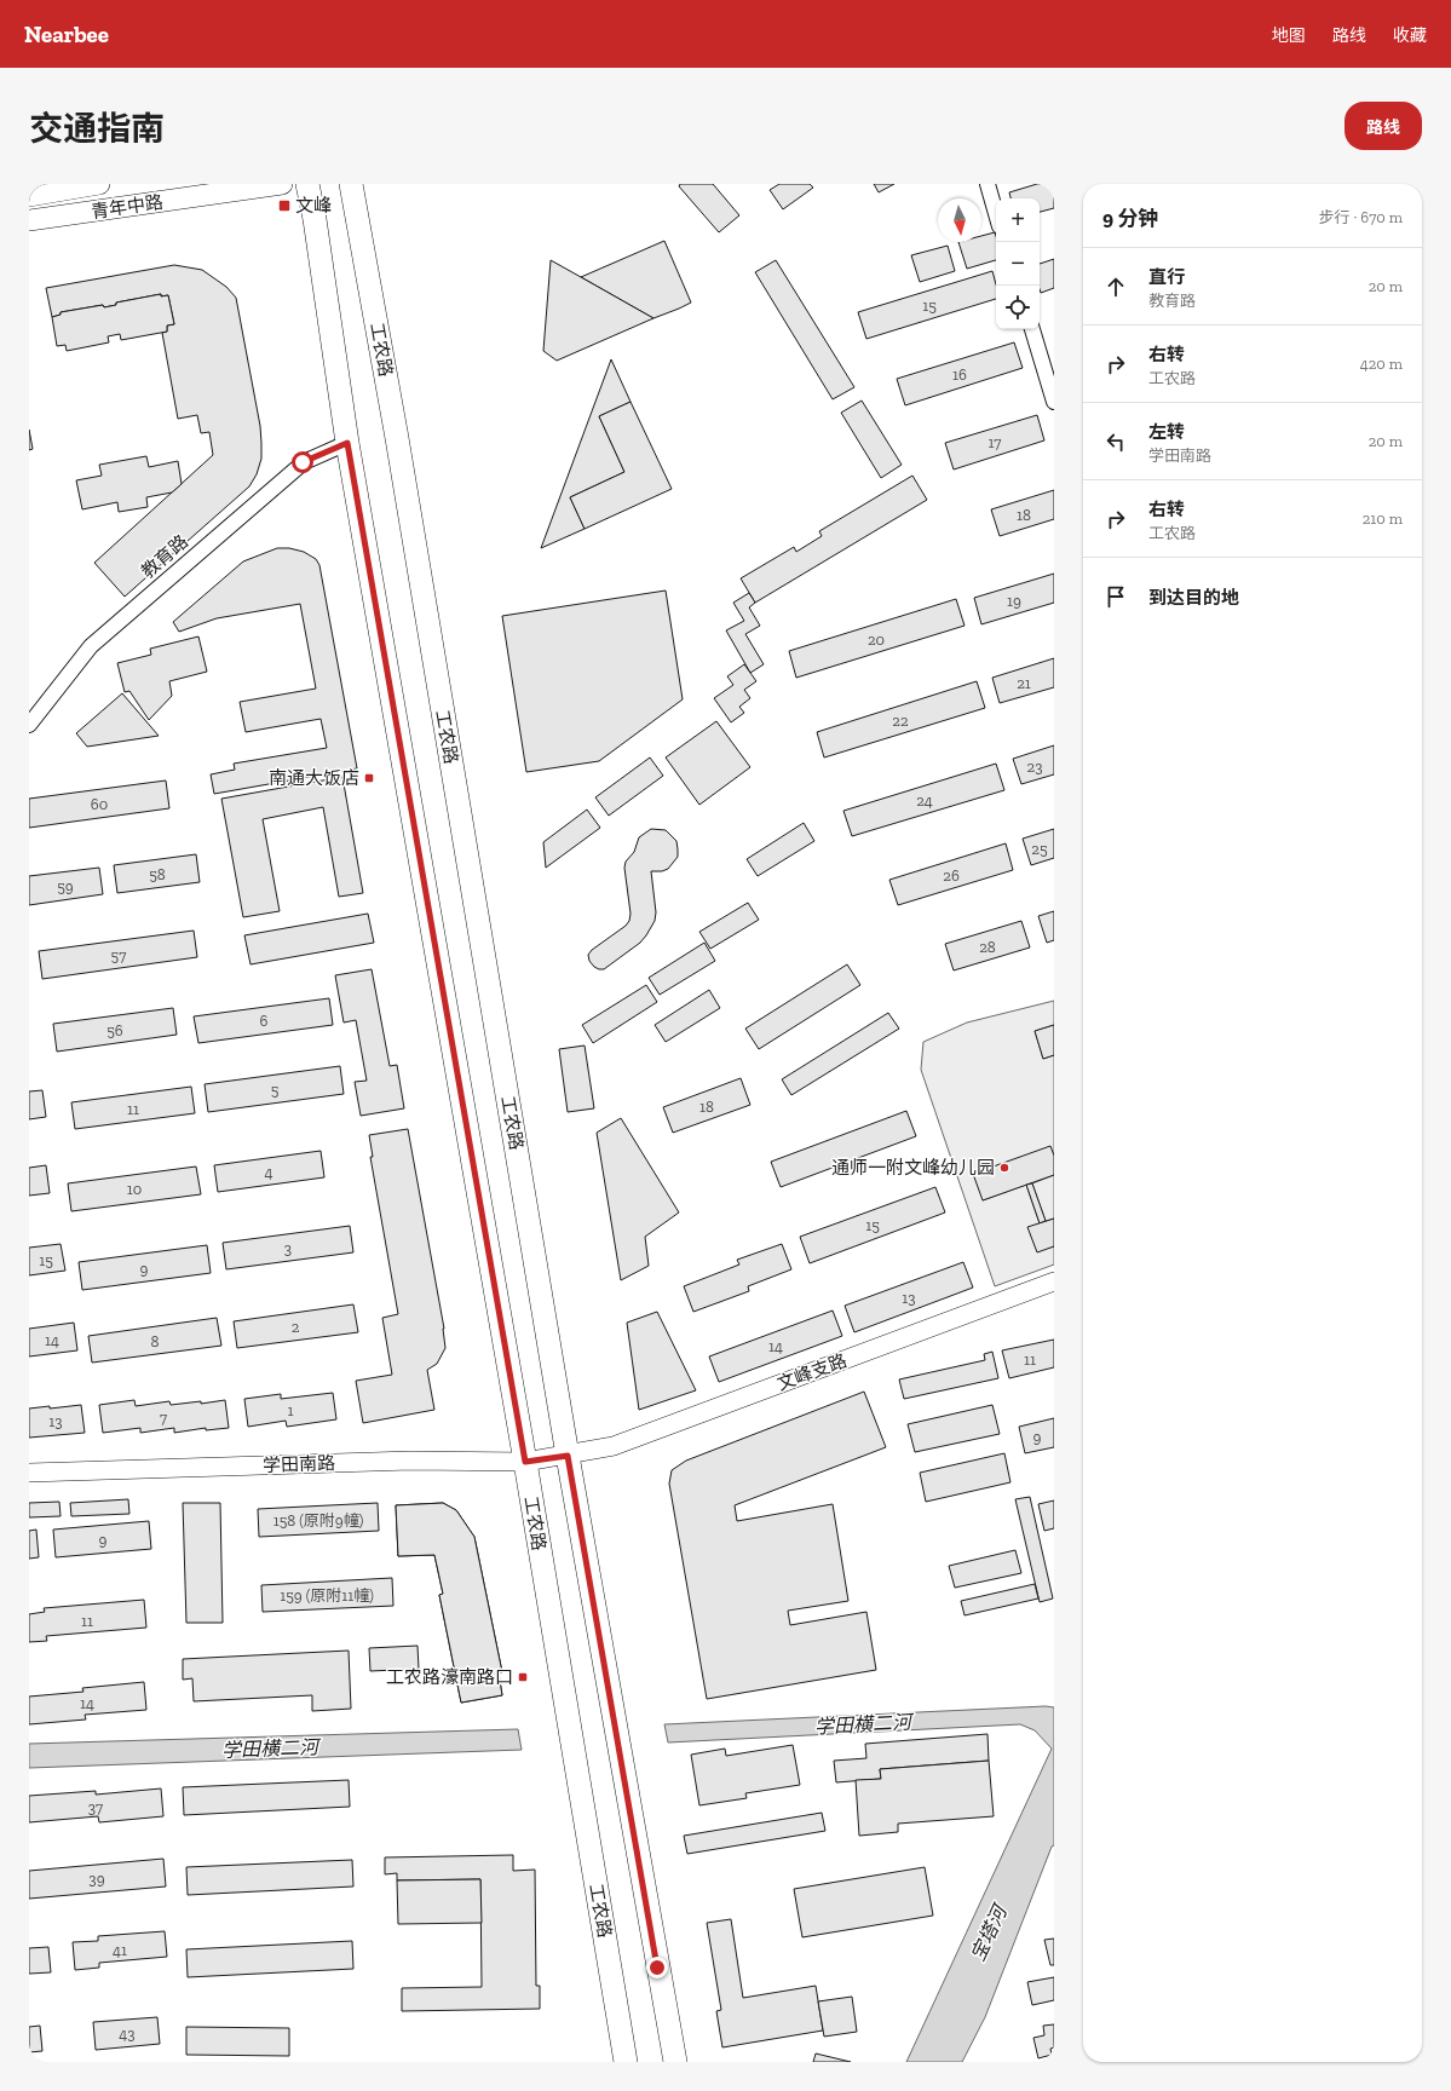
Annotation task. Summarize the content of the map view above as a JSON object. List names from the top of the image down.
{
  "streets": {
    "main road": ["青年中路", "工农路"],
    "street": ["教育路", "文峰支路", "学田南路"]
  },
  "crossings": [
    ["工农路", "教育路"],
    ["工农路", "文峰支路"],
    ["工农路", "学田南路"],
    ["文峰支路", "学田南路"]
  ],
  "water": ["学田横二河", "宝塔河"],
  "places": {
    "transit": ["文峰", "南通大饭店", "工农路濠南路口"],
    "other": ["通师一附文峰幼儿园"]
  },
  "house_numbers": [
    "15",
    "16",
    "17",
    "18",
    "19",
    "20",
    "21",
    "22",
    "23",
    "24",
    "60",
    "25",
    "58",
    "26",
    "59",
    "28",
    "57",
    "6",
    "56",
    "5",
    "18",
    "11",
    "4",
    "10",
    "15",
    "3",
    "15",
    "9",
    "13",
    "2",
    "14",
    "8",
    "14",
    "11",
    "1",
    "7",
    "13",
    "9",
    "158 (原附9幢)",
    "9",
    "159 (原附11幢)",
    "11",
    "14",
    "37",
    "39",
    "41",
    "43"
  ],
  "north": "bottom",
  "page": {
    "header": "Nearbee",
    "nav": ["地图", "路线", "收藏"],
    "title": "交通指南",
    "buttons": "路线",
    "heading": ["9 分钟", "步行 · 670 m"],
    "map_buttons": ["+", "−"],
    "list": [
      ["直行", "教育路", "20 m"],
      ["右转", "工农路", "420 m"],
      ["左转", "学田南路", "20 m"],
      ["右转", "工农路", "210 m"],
      "到达目的地"
    ]
  }
}
